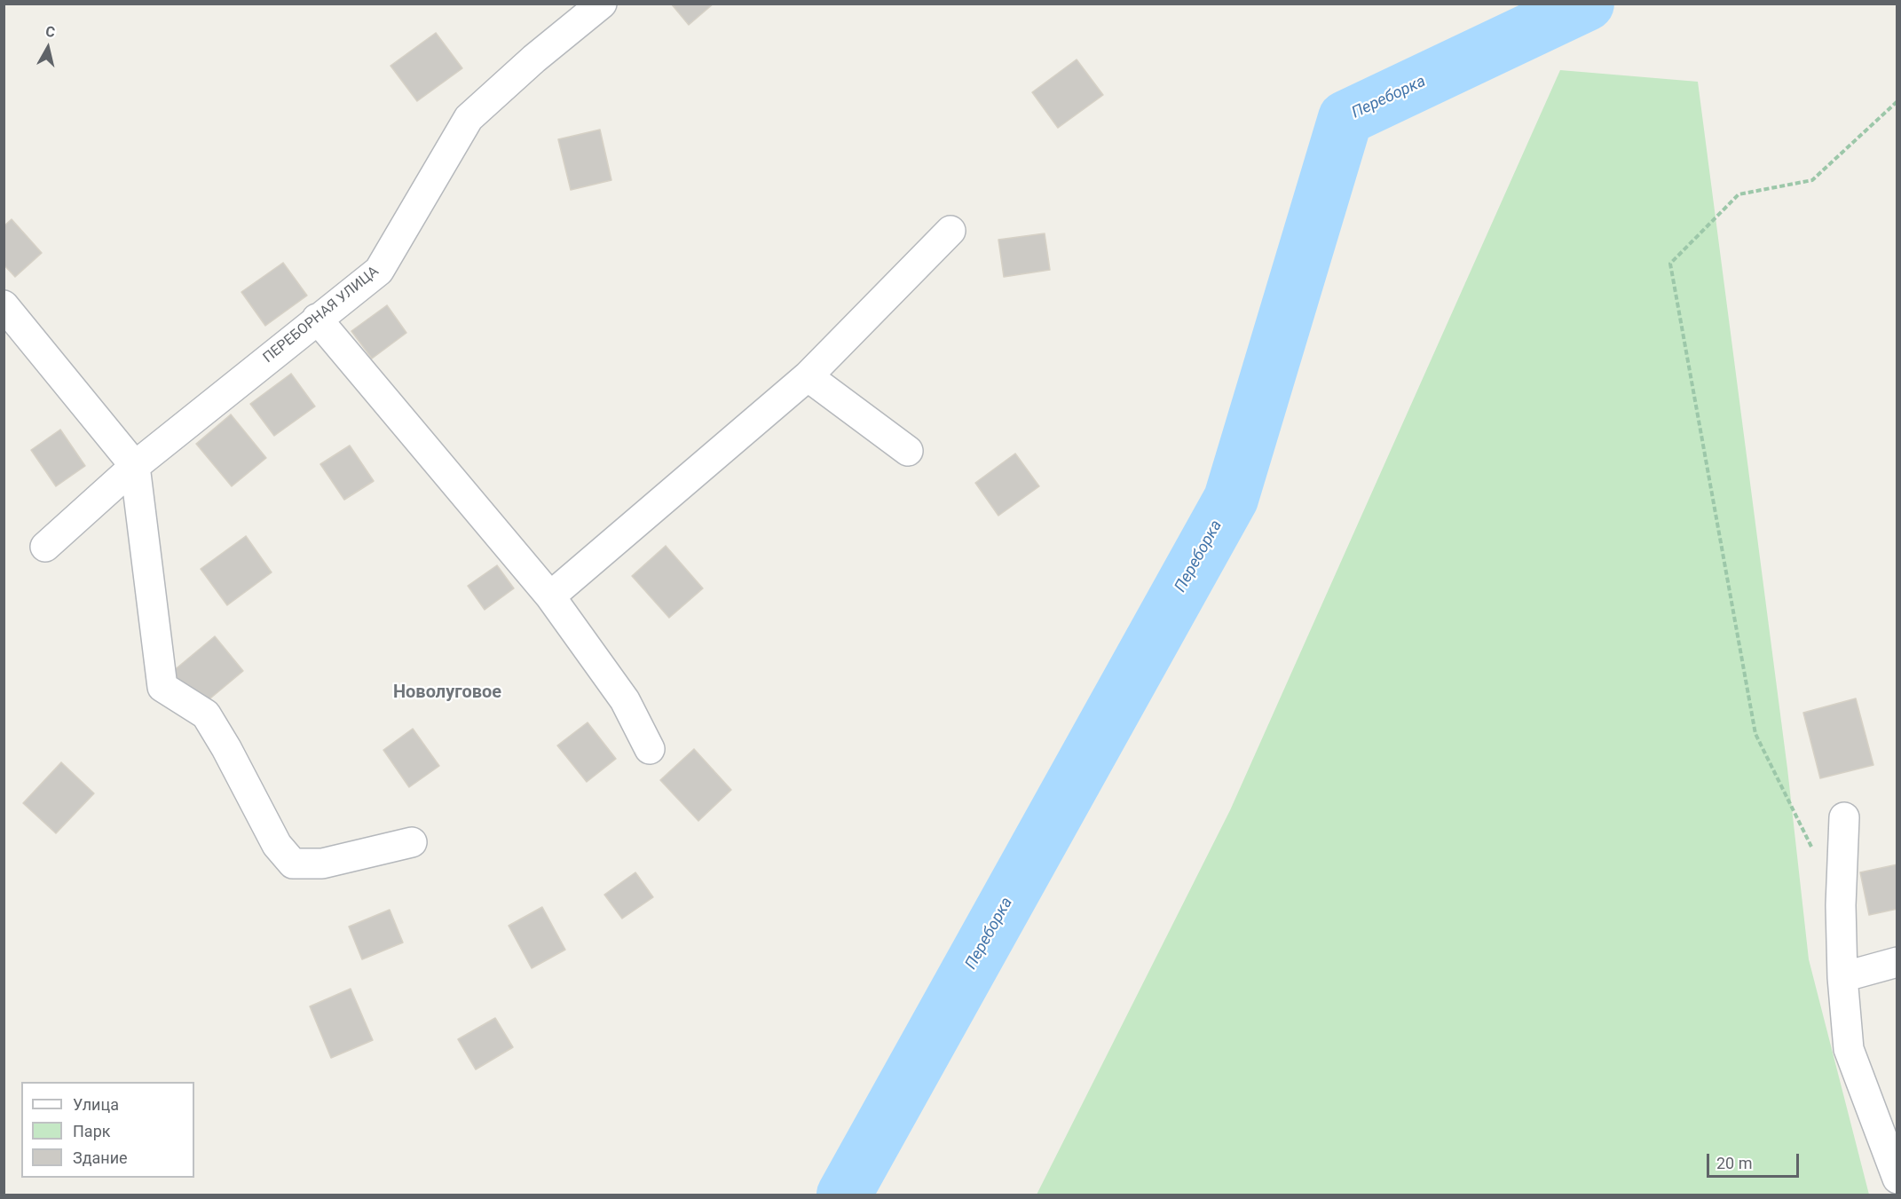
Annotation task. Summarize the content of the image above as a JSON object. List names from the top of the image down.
{
  "streets": {
    "street": ["ПЕРЕБОРНАЯ УЛИЦА"]
  },
  "districts": ["Новолуговое"],
  "water": ["Переборка"],
  "legend": ["Улица", "Парк", "Здание"],
  "scale_bar": "20 m",
  "north": "top"
}
